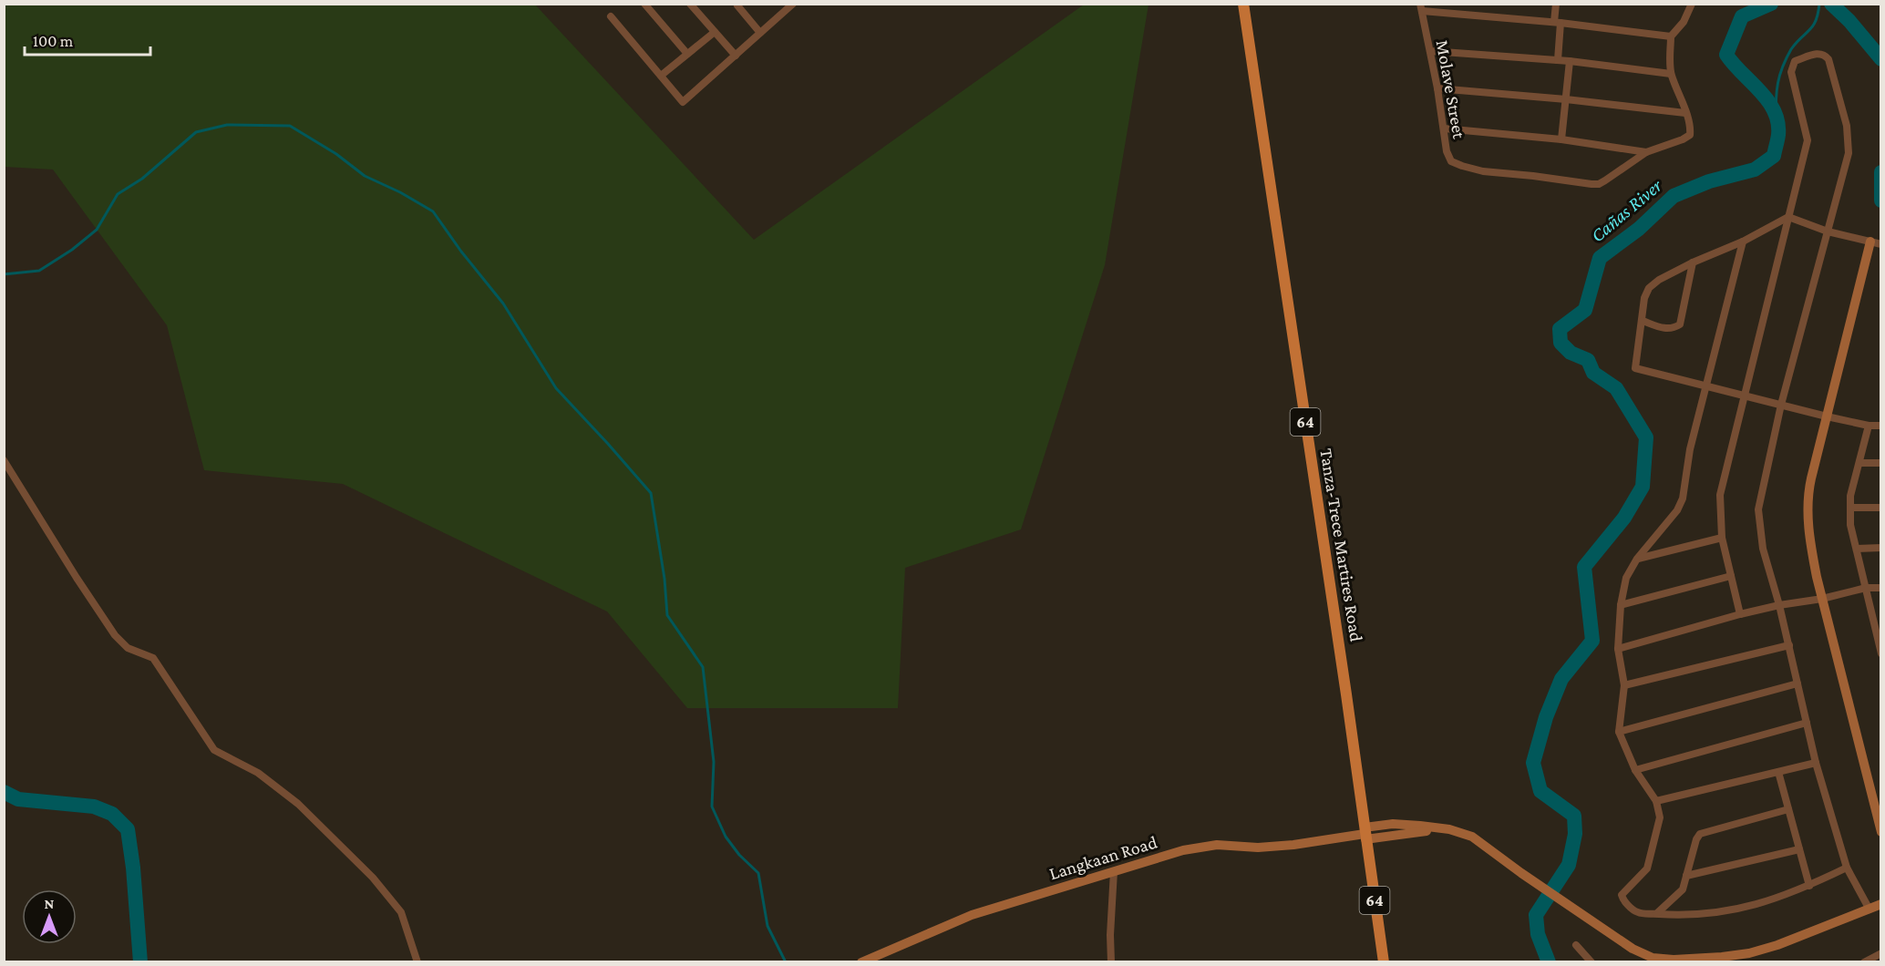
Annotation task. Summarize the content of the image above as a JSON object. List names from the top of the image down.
{
  "streets": {
    "main road": ["64", "Tanza-Trece Martires Road"],
    "street": ["Molave Street", "Langkaan Road"]
  },
  "crossings": [
    ["Tanza-Trece Martires Road", "Langkaan Road"]
  ],
  "water": ["Cañas River"],
  "scale_bar": "100 m",
  "north": "top"
}
